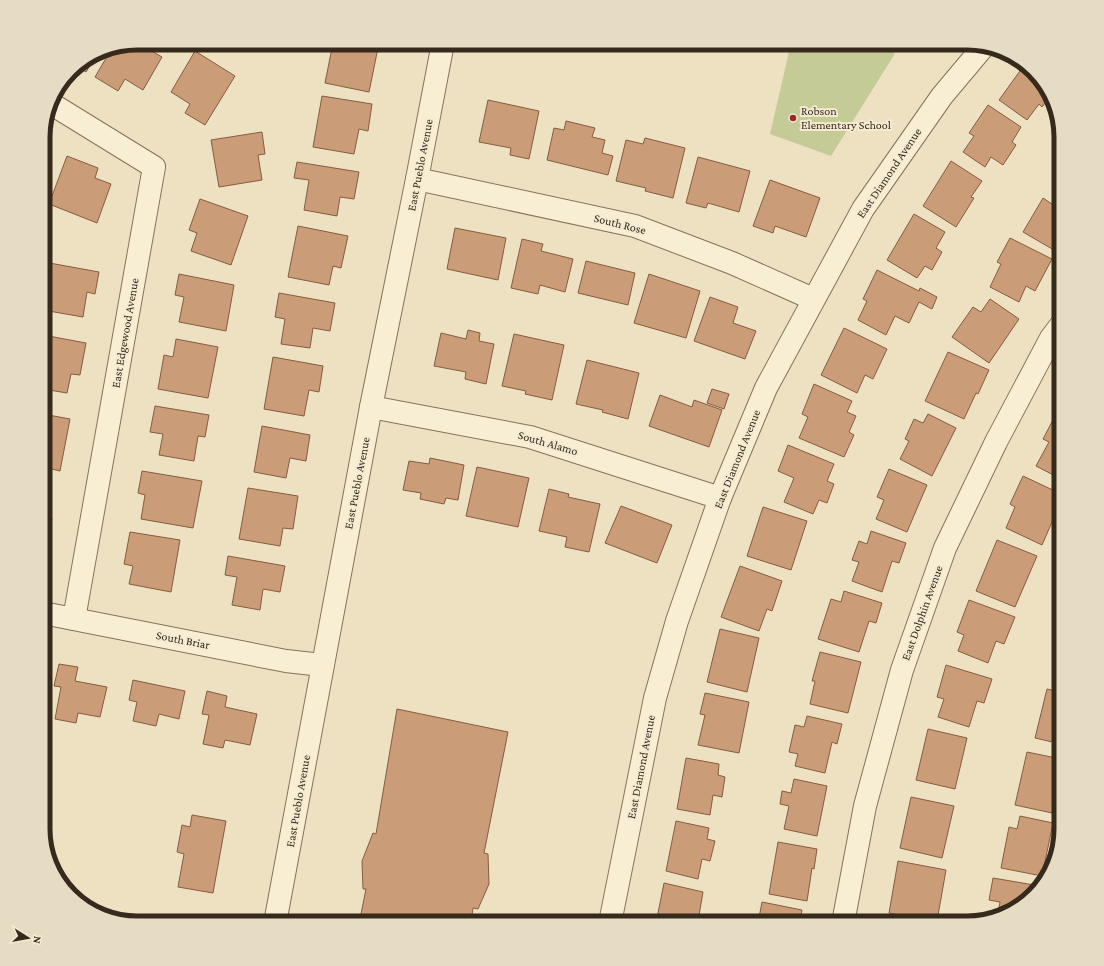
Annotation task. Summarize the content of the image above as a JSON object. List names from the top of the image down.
{
  "streets": {
    "street": [
      "East Pueblo Avenue",
      "East Diamond Avenue",
      "South Rose",
      "East Edgewood Avenue",
      "South Alamo",
      "East Dolphin Avenue",
      "South Briar"
    ]
  },
  "crossings": [
    ["East Pueblo Avenue", "South Rose"],
    ["East Pueblo Avenue", "South Alamo"],
    ["East Pueblo Avenue", "South Briar"],
    ["East Diamond Avenue", "South Rose"],
    ["East Diamond Avenue", "South Alamo"],
    ["East Edgewood Avenue", "South Briar"]
  ],
  "places": ["Robson Elementary School"],
  "north": "right"
}
